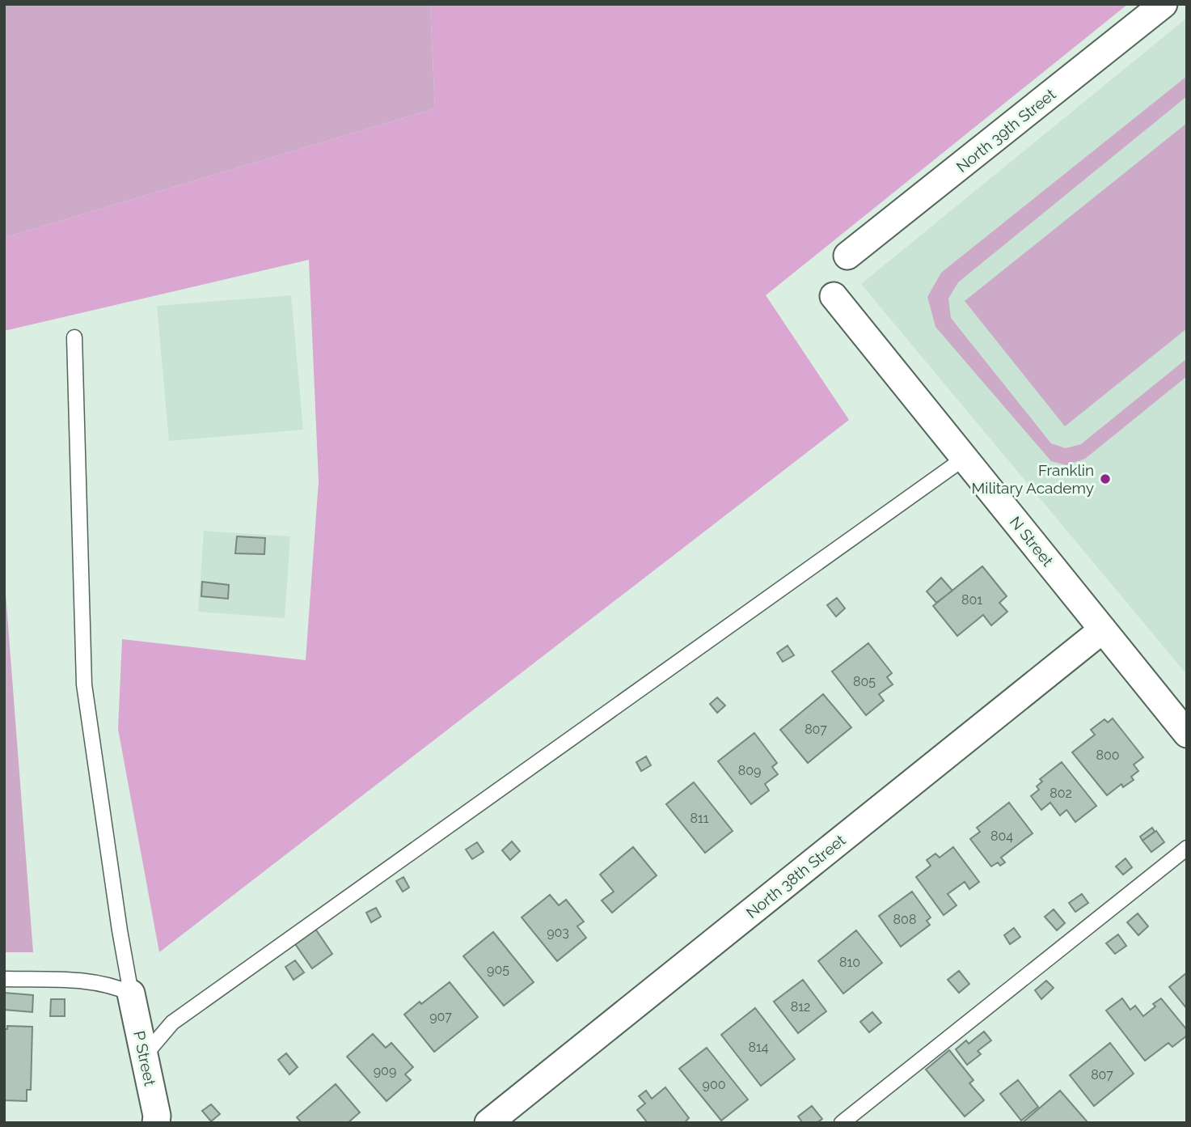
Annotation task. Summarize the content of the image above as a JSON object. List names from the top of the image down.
{
  "streets": {
    "street": [
      "North 39th Street",
      "N Street",
      "North 38th Street",
      "P Street"
    ]
  },
  "crossings": [
    ["N Street", "North 38th Street"]
  ],
  "places": ["Franklin Military Academy"],
  "house_numbers": [
    "801",
    "805",
    "807",
    "800",
    "809",
    "802",
    "811",
    "804",
    "808",
    "903",
    "810",
    "905",
    "812",
    "907",
    "814",
    "909",
    "807",
    "900"
  ]
}
